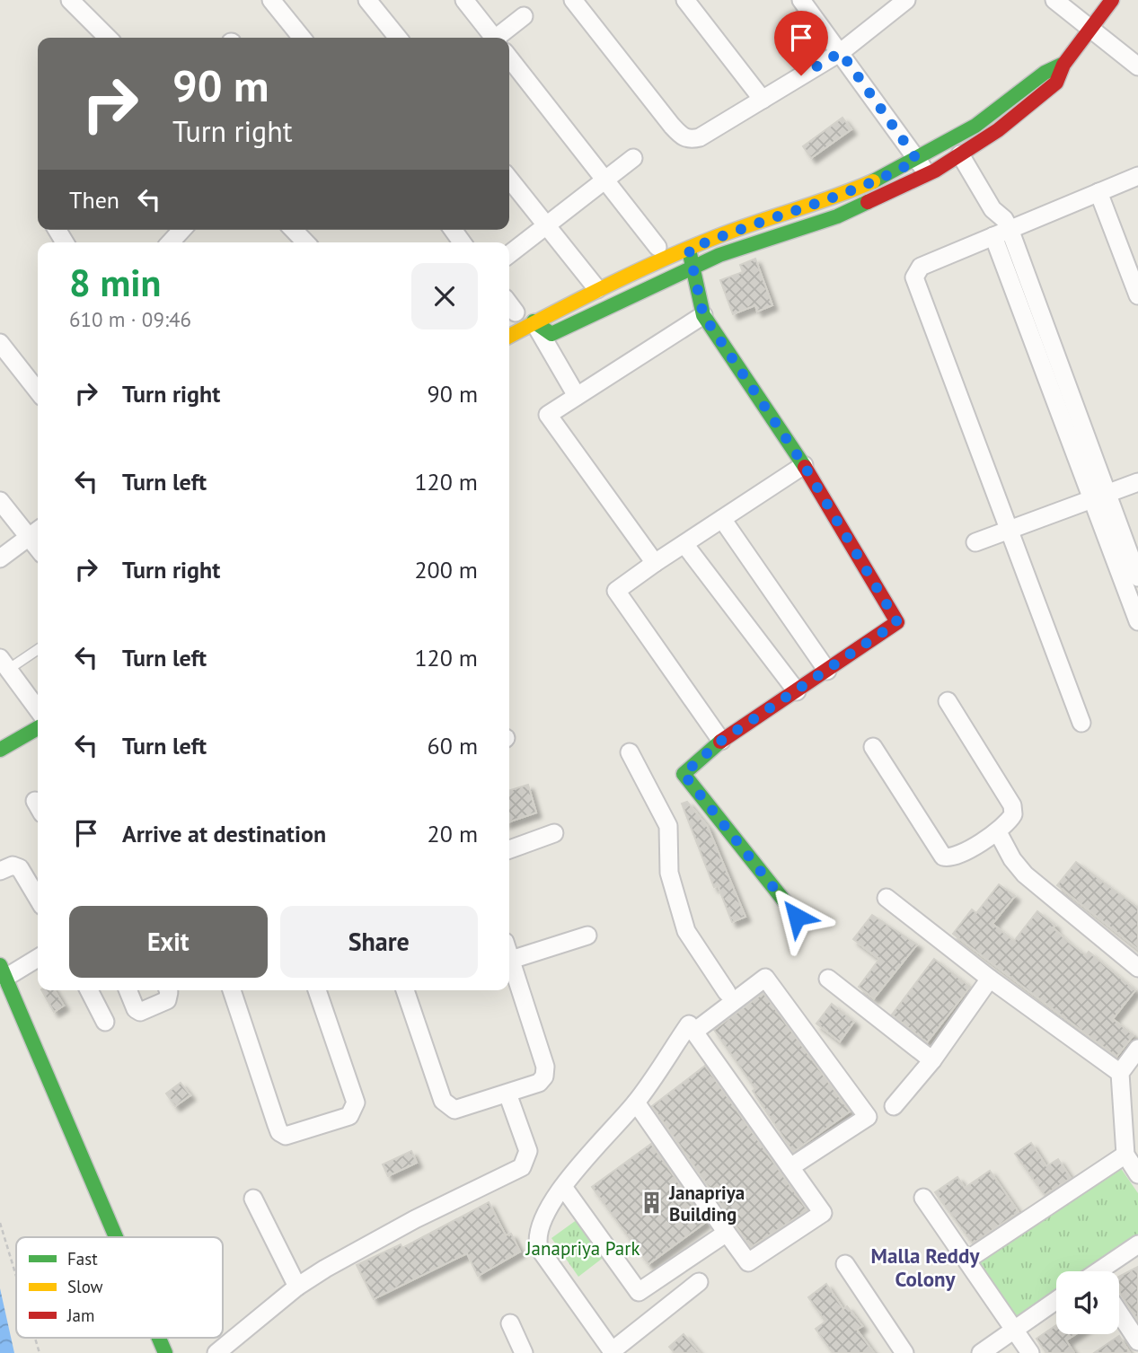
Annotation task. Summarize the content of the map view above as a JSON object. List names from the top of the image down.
{
  "districts": ["Malla Reddy Colony"],
  "parks": ["Janapriya Park"],
  "places": {
    "building": ["Janapriya Building"]
  },
  "legend": ["Fast", "Slow", "Jam"],
  "page": {
    "turn": ["90 m", "Turn right"],
    "then": "Then",
    "heading": ["8 min", "610 m · 09:46"],
    "list": [
      {
        "name": "Turn right",
        "value": "90 m"
      },
      {
        "name": "Turn left",
        "value": "120 m"
      },
      {
        "name": "Turn right",
        "value": "200 m"
      },
      {
        "name": "Turn left",
        "value": "120 m"
      },
      {
        "name": "Turn left",
        "value": "60 m"
      },
      {
        "name": "Arrive at destination",
        "value": "20 m"
      }
    ],
    "buttons": ["Exit", "Share"]
  }
}
